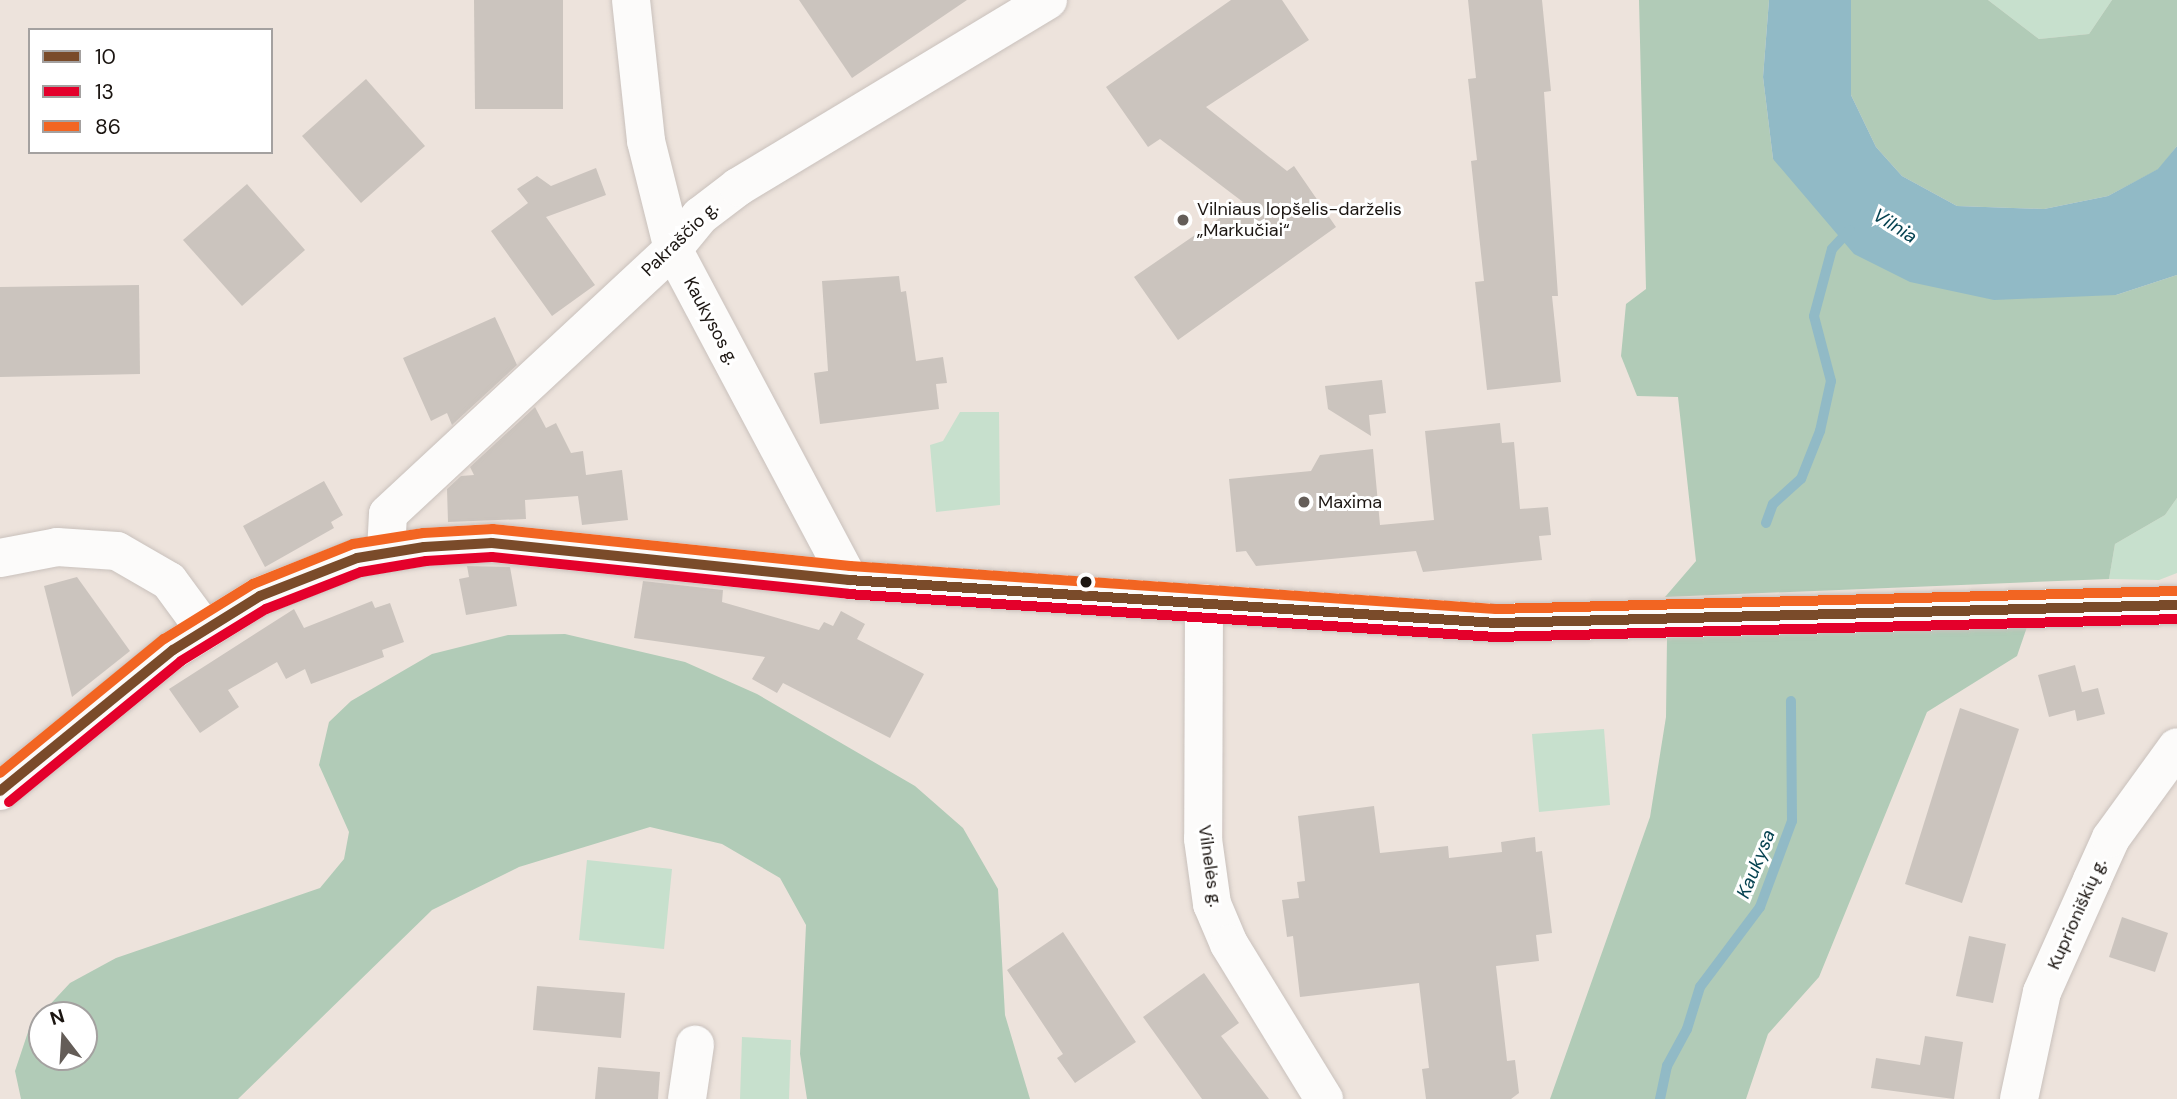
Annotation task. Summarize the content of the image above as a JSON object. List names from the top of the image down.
{
  "streets": {
    "street": [
      "Pakraščio g.",
      "Kaukysos g.",
      "Vilnelės g.",
      "Kuprioniškių g."
    ]
  },
  "crossings": [
    ["Pakraščio g.", "Kaukysos g."]
  ],
  "water": ["Vilnia", "Kaukysa"],
  "places": ["Vilniaus lopšelis-darželis „Markučiai“", "Maxima"],
  "lines": ["transit line 86", "transit line 10", "transit line 13"],
  "legend": ["10", "13", "86"],
  "north": "top"
}
